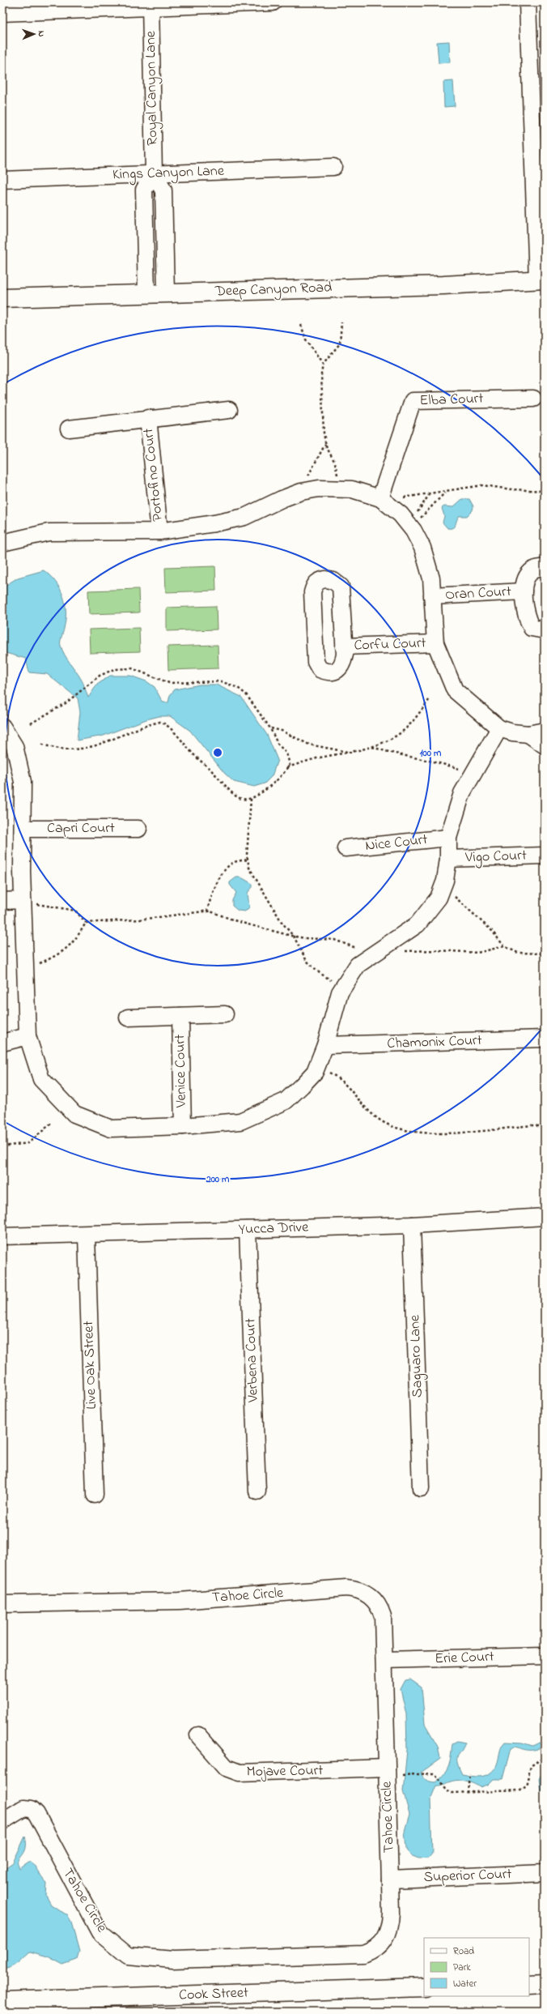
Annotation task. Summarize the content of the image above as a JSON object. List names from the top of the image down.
{
  "streets": {
    "street": [
      "Royal Canyon Lane",
      "Kings Canyon Lane",
      "Deep Canyon Road",
      "Elba Court",
      "Portofino Court",
      "Oran Court",
      "Corfu Court",
      "Capri Court",
      "Nice Court",
      "Vigo Court",
      "Chamonix Court",
      "Venice Court",
      "Yucca Drive",
      "Saguaro Lane",
      "Verbena Court",
      "Live Oak Street",
      "Tahoe Circle",
      "Erie Court",
      "Mojave Court",
      "Superior Court",
      "Cook Street"
    ]
  },
  "crossings": [
    ["Royal Canyon Lane", "Kings Canyon Lane"],
    ["Yucca Drive", "Saguaro Lane"],
    ["Yucca Drive", "Verbena Court"],
    ["Yucca Drive", "Live Oak Street"],
    ["Tahoe Circle", "Erie Court"],
    ["Tahoe Circle", "Mojave Court"],
    ["Tahoe Circle", "Superior Court"]
  ],
  "legend": ["Road", "Park", "Water"],
  "north": "right",
  "rings": ["100 m", "200 m"]
}
